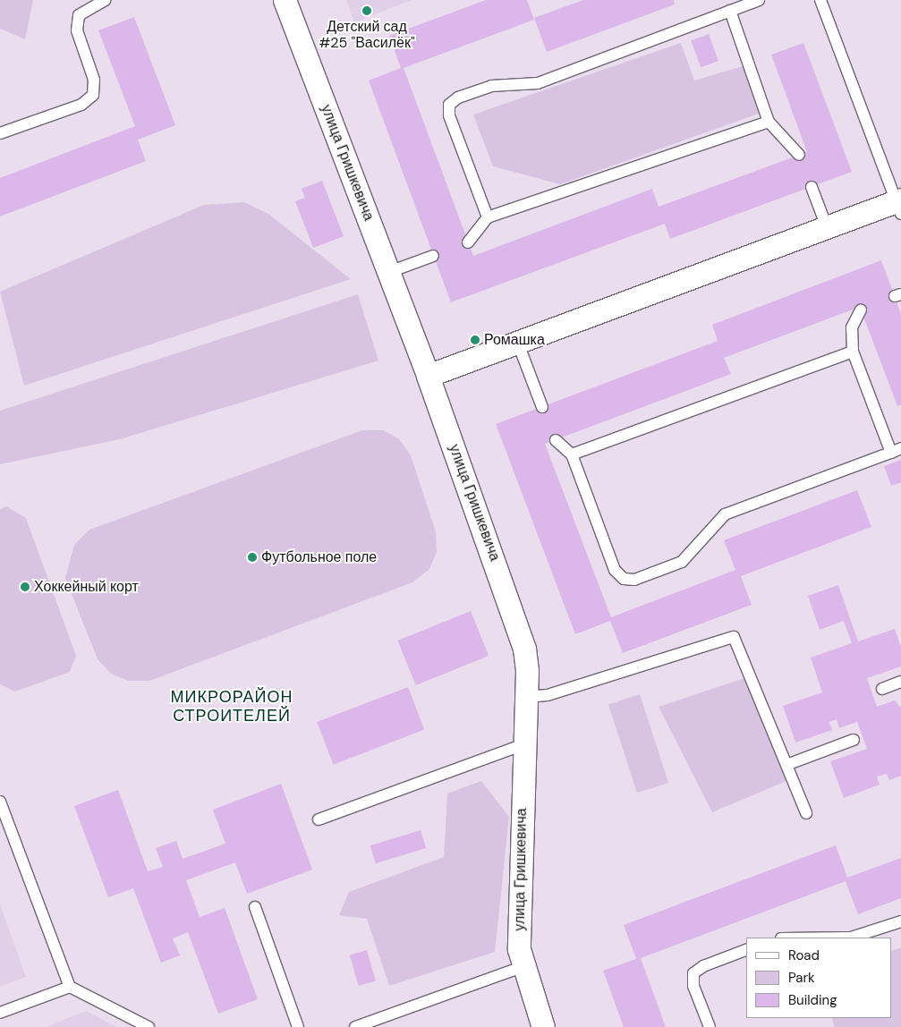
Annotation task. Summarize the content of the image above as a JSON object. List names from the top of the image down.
{
  "streets": {
    "street": ["улица Гришкевича"]
  },
  "districts": ["МИКРОРАЙОН СТРОИТЕЛЕЙ"],
  "places": [
    "Детский сад #25 \"Василёк\"",
    "Ромашка",
    "Футбольное поле",
    "Хоккейный корт"
  ],
  "legend": ["Road", "Park", "Building"]
}
